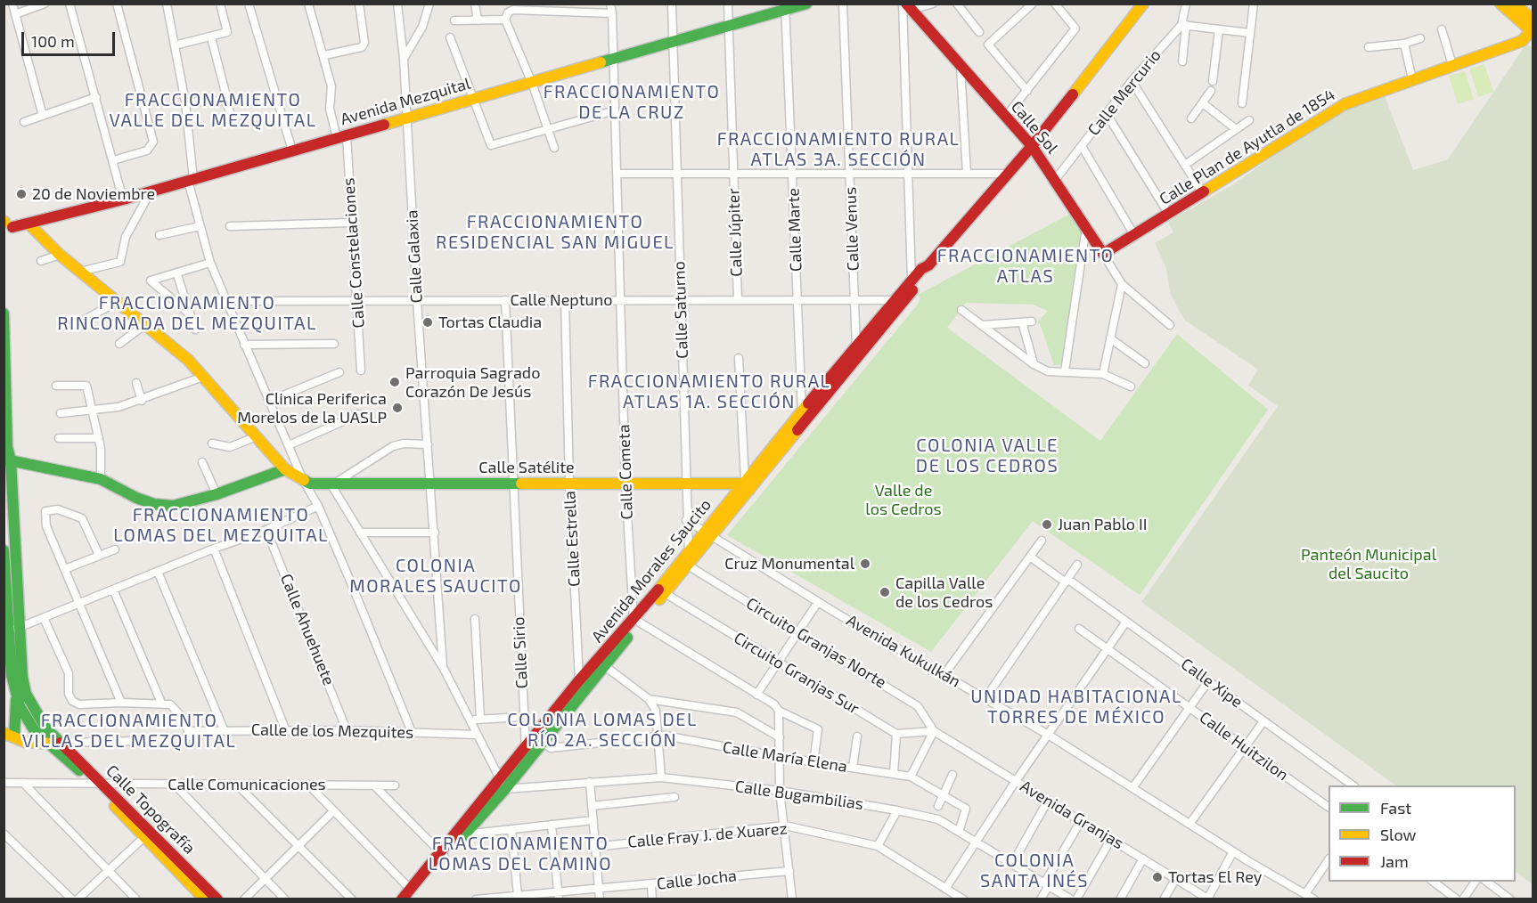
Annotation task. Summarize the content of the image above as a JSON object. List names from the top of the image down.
{
  "streets": {
    "street": [
      "Calle Mercurio",
      "Avenida Mezquital",
      "Calle Sol",
      "Calle Plan de Ayutla de 1854",
      "Calle Venus",
      "Calle Marte",
      "Calle Júpiter",
      "Calle Constelaciones",
      "Calle Galaxia",
      "Calle Neptuno",
      "Calle Saturno",
      "Calle Satélite",
      "Calle Cometa",
      "Calle Estrella",
      "Avenida Morales Saucito",
      "Calle Ahuehuete",
      "Circuito Granjas Norte",
      "Avenida Kukulkán",
      "Calle Sirio",
      "Circuito Granjas Sur",
      "Calle Xipe",
      "Calle de los Mezquites",
      "Calle Huitzilon",
      "Calle María Elena",
      "Calle Comunicaciones",
      "Calle Bugambilias",
      "Calle Topografía",
      "Avenida Granjas",
      "Calle Fray J. de Xuarez",
      "Calle Jocha"
    ]
  },
  "crossings": [
    ["Calle Mercurio", "Calle Sol"],
    ["Avenida Mezquital", "Calle Marte"],
    ["Avenida Mezquital", "Calle Júpiter"],
    ["Avenida Mezquital", "Calle Constelaciones"],
    ["Avenida Mezquital", "Calle Galaxia"],
    ["Avenida Mezquital", "Calle Saturno"],
    ["Avenida Mezquital", "Calle Satélite"],
    ["Avenida Mezquital", "Calle Cometa"],
    ["Calle Sol", "Calle Plan de Ayutla de 1854"],
    ["Calle Sol", "Avenida Morales Saucito"],
    ["Calle Venus", "Calle Neptuno"],
    ["Calle Venus", "Avenida Morales Saucito"],
    ["Calle Marte", "Calle Neptuno"],
    ["Calle Marte", "Avenida Morales Saucito"],
    ["Calle Júpiter", "Calle Neptuno"],
    ["Calle Constelaciones", "Calle Neptuno"],
    ["Calle Galaxia", "Calle Neptuno"],
    ["Calle Galaxia", "Calle Satélite"],
    ["Calle Neptuno", "Calle Saturno"],
    ["Calle Neptuno", "Calle Cometa"],
    ["Calle Neptuno", "Calle Estrella"],
    ["Calle Neptuno", "Avenida Morales Saucito"],
    ["Calle Neptuno", "Calle Sirio"],
    ["Calle Saturno", "Calle Satélite"],
    ["Calle Saturno", "Avenida Morales Saucito"],
    ["Calle Satélite", "Calle Cometa"],
    ["Calle Satélite", "Calle Estrella"],
    ["Calle Satélite", "Avenida Morales Saucito"],
    ["Calle Satélite", "Calle Sirio"],
    ["Calle Cometa", "Avenida Morales Saucito"],
    ["Calle Estrella", "Avenida Morales Saucito"],
    ["Avenida Morales Saucito", "Circuito Granjas Norte"],
    ["Avenida Morales Saucito", "Avenida Kukulkán"],
    ["Avenida Morales Saucito", "Calle Sirio"],
    ["Avenida Morales Saucito", "Circuito Granjas Sur"],
    ["Avenida Morales Saucito", "Calle María Elena"],
    ["Avenida Morales Saucito", "Calle Bugambilias"],
    ["Calle Ahuehuete", "Calle de los Mezquites"],
    ["Circuito Granjas Norte", "Avenida Granjas"],
    ["Calle María Elena", "Calle Bugambilias"],
    ["Calle Comunicaciones", "Calle Topografía"]
  ],
  "districts": [
    "FRACCIONAMIENTO DE LA CRUZ",
    "FRACCIONAMIENTO VALLE DEL MEZQUITAL",
    "FRACCIONAMIENTO RURAL ATLAS 3A. SECCIÓN",
    "FRACCIONAMIENTO RESIDENCIAL SAN MIGUEL",
    "FRACCIONAMIENTO ATLAS",
    "FRACCIONAMIENTO RINCONADA DEL MEZQUITAL",
    "FRACCIONAMIENTO RURAL ATLAS 1A. SECCIÓN",
    "COLONIA VALLE DE LOS CEDROS",
    "FRACCIONAMIENTO LOMAS DEL MEZQUITAL",
    "COLONIA MORALES SAUCITO",
    "UNIDAD HABITACIONAL TORRES DE MÉXICO",
    "COLONIA LOMAS DEL RÍO 2A. SECCIÓN",
    "FRACCIONAMIENTO VILLAS DEL MEZQUITAL",
    "FRACCIONAMIENTO LOMAS DEL CAMINO",
    "COLONIA SANTA INÉS"
  ],
  "parks": ["Valle de los Cedros", "Panteón Municipal del Saucito"],
  "places": [
    "20 de Noviembre",
    "Tortas Claudia",
    "Parroquia Sagrado Corazón De Jesús",
    "Clinica Periferica Morelos de la UASLP",
    "Juan Pablo II",
    "Cruz Monumental",
    "Capilla Valle de los Cedros",
    "Tortas El Rey"
  ],
  "legend": ["Fast", "Slow", "Jam"],
  "scale_bar": "100 m"
}
